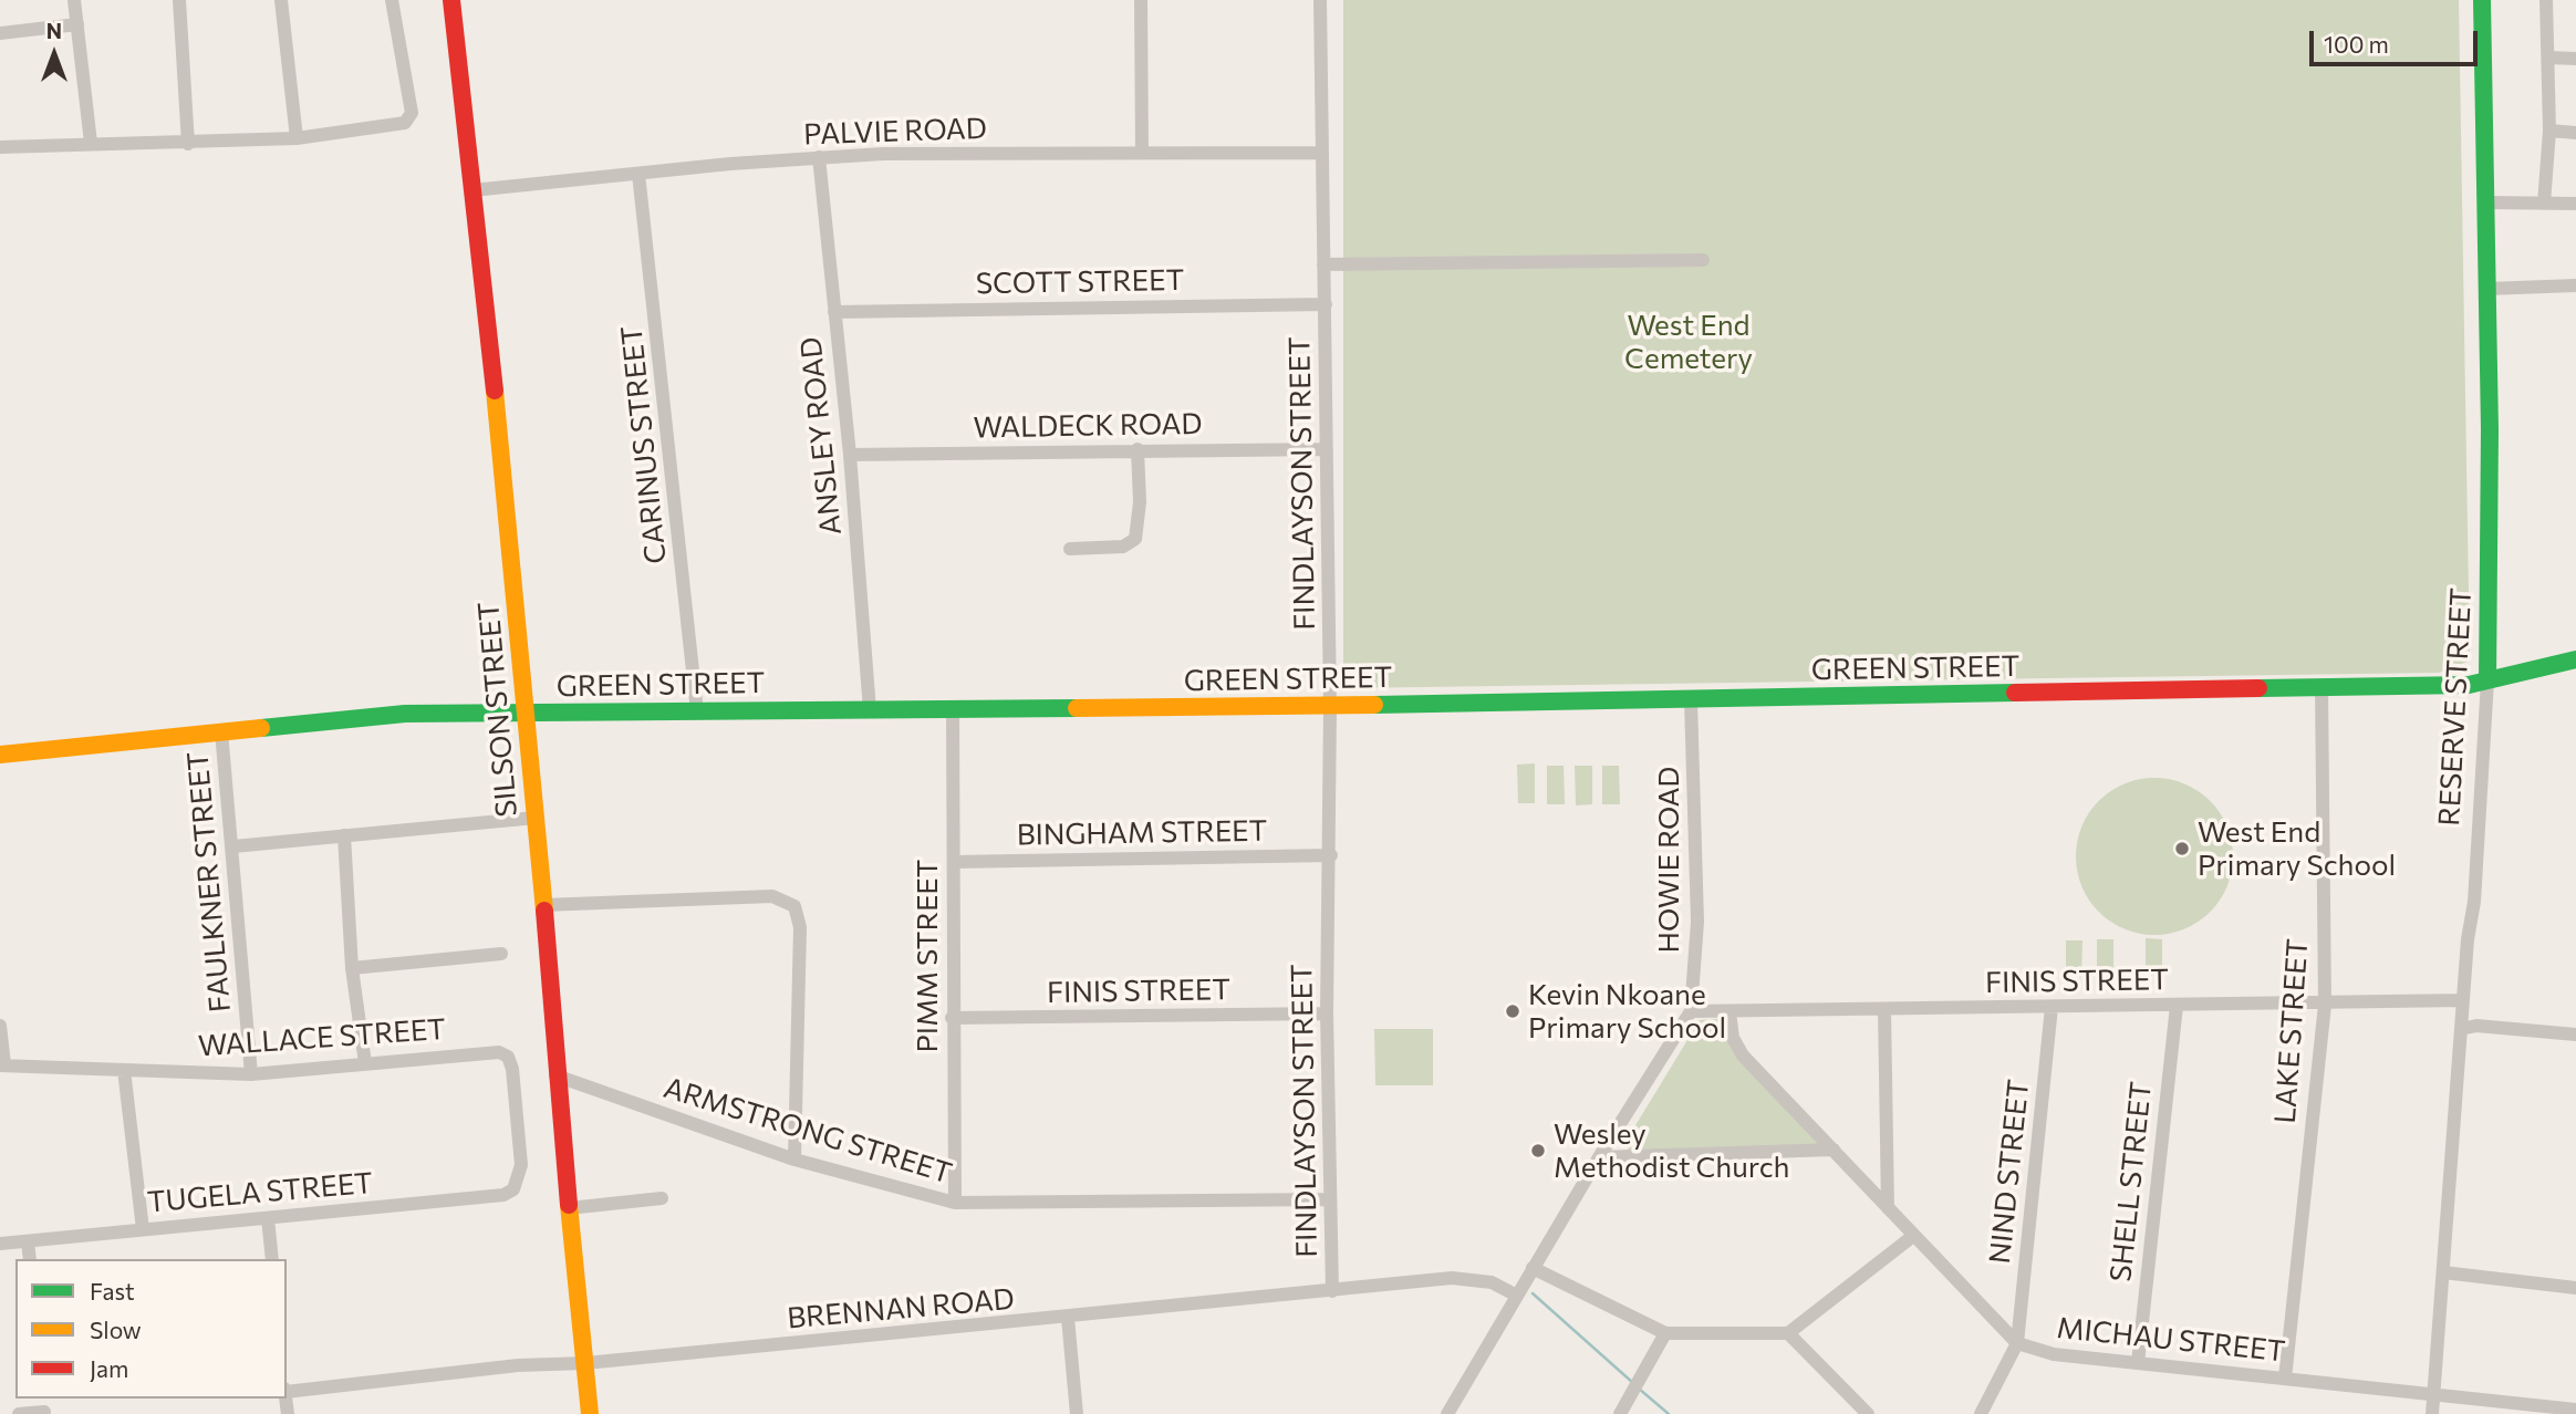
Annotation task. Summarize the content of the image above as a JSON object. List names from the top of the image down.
{
  "streets": {
    "street": [
      "PALVIE ROAD",
      "SCOTT STREET",
      "WALDECK ROAD",
      "ANSLEY ROAD",
      "CARINUS STREET",
      "FINDLAYSON STREET",
      "GREEN STREET",
      "RESERVE STREET",
      "SILSON STREET",
      "BINGHAM STREET",
      "HOWIE ROAD",
      "FAULKNER STREET",
      "PIMM STREET",
      "FINIS STREET",
      "LAKE STREET",
      "WALLACE STREET",
      "ARMSTRONG STREET",
      "NIND STREET",
      "SHELL STREET",
      "TUGELA STREET",
      "BRENNAN ROAD",
      "MICHAU STREET"
    ]
  },
  "crossings": [
    ["PALVIE ROAD", "ANSLEY ROAD"],
    ["PALVIE ROAD", "CARINUS STREET"],
    ["PALVIE ROAD", "FINDLAYSON STREET"],
    ["PALVIE ROAD", "SILSON STREET"],
    ["SCOTT STREET", "ANSLEY ROAD"],
    ["SCOTT STREET", "FINDLAYSON STREET"],
    ["WALDECK ROAD", "ANSLEY ROAD"],
    ["WALDECK ROAD", "FINDLAYSON STREET"],
    ["ANSLEY ROAD", "GREEN STREET"],
    ["CARINUS STREET", "GREEN STREET"],
    ["FINDLAYSON STREET", "GREEN STREET"],
    ["FINDLAYSON STREET", "BINGHAM STREET"],
    ["FINDLAYSON STREET", "FINIS STREET"],
    ["FINDLAYSON STREET", "ARMSTRONG STREET"],
    ["FINDLAYSON STREET", "BRENNAN ROAD"],
    ["GREEN STREET", "RESERVE STREET"],
    ["GREEN STREET", "SILSON STREET"],
    ["GREEN STREET", "HOWIE ROAD"],
    ["GREEN STREET", "FAULKNER STREET"],
    ["GREEN STREET", "PIMM STREET"],
    ["GREEN STREET", "LAKE STREET"],
    ["RESERVE STREET", "FINIS STREET"],
    ["RESERVE STREET", "MICHAU STREET"],
    ["SILSON STREET", "ARMSTRONG STREET"],
    ["SILSON STREET", "BRENNAN ROAD"],
    ["BINGHAM STREET", "PIMM STREET"],
    ["HOWIE ROAD", "FINIS STREET"],
    ["HOWIE ROAD", "BRENNAN ROAD"],
    ["FAULKNER STREET", "WALLACE STREET"],
    ["PIMM STREET", "FINIS STREET"],
    ["PIMM STREET", "ARMSTRONG STREET"],
    ["FINIS STREET", "LAKE STREET"],
    ["FINIS STREET", "NIND STREET"],
    ["FINIS STREET", "SHELL STREET"],
    ["FINIS STREET", "MICHAU STREET"],
    ["LAKE STREET", "MICHAU STREET"],
    ["WALLACE STREET", "TUGELA STREET"],
    ["NIND STREET", "MICHAU STREET"],
    ["SHELL STREET", "MICHAU STREET"]
  ],
  "parks": ["West End Cemetery"],
  "places": ["West End Primary School", "Kevin Nkoane Primary School", "Wesley Methodist Church"],
  "legend": ["Fast", "Slow", "Jam"],
  "scale_bar": "100 m",
  "north": "top"
}
